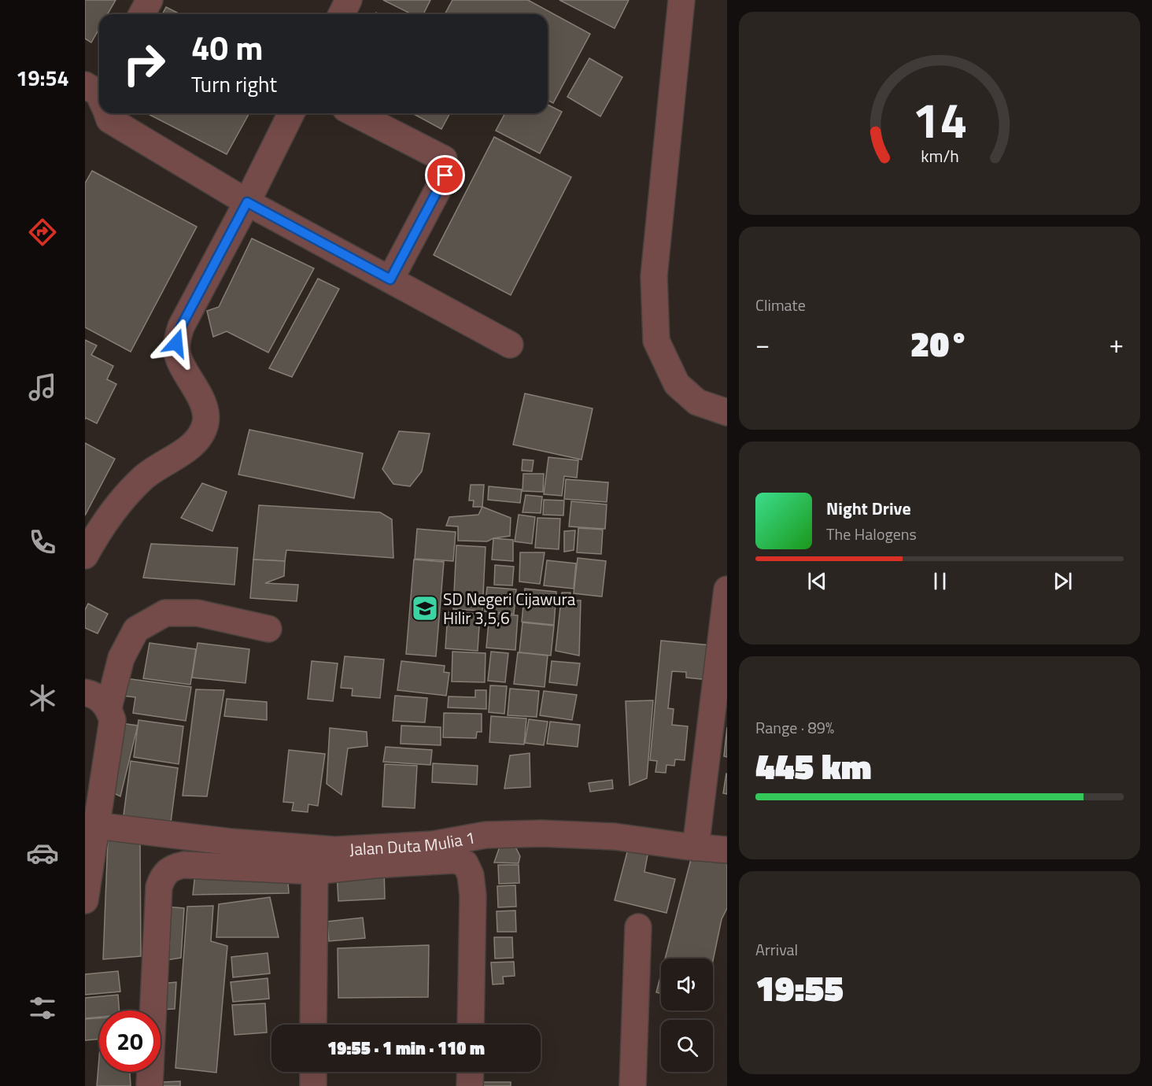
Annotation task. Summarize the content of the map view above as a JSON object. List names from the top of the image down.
{
  "streets": {
    "street": ["Jalan Duta Mulia 1"]
  },
  "places": {
    "school or university": ["SD Negeri Cijawura Hilir 3,5,6"]
  },
  "page": {
    "tabs": "19:54",
    "turn": ["40 m", "Turn right"],
    "tile": [
      "Climate",
      ["Range · 89%", "445 km"],
      ["Arrival", "19:55"]
    ],
    "heat": ["−", "20°", "+"],
    "song": ["Night Drive", "The Halogens"],
    "limit": "20",
    "trip": "19:55 · 1 min · 110 m",
    "gauge": ["14", "km/h"]
  }
}
